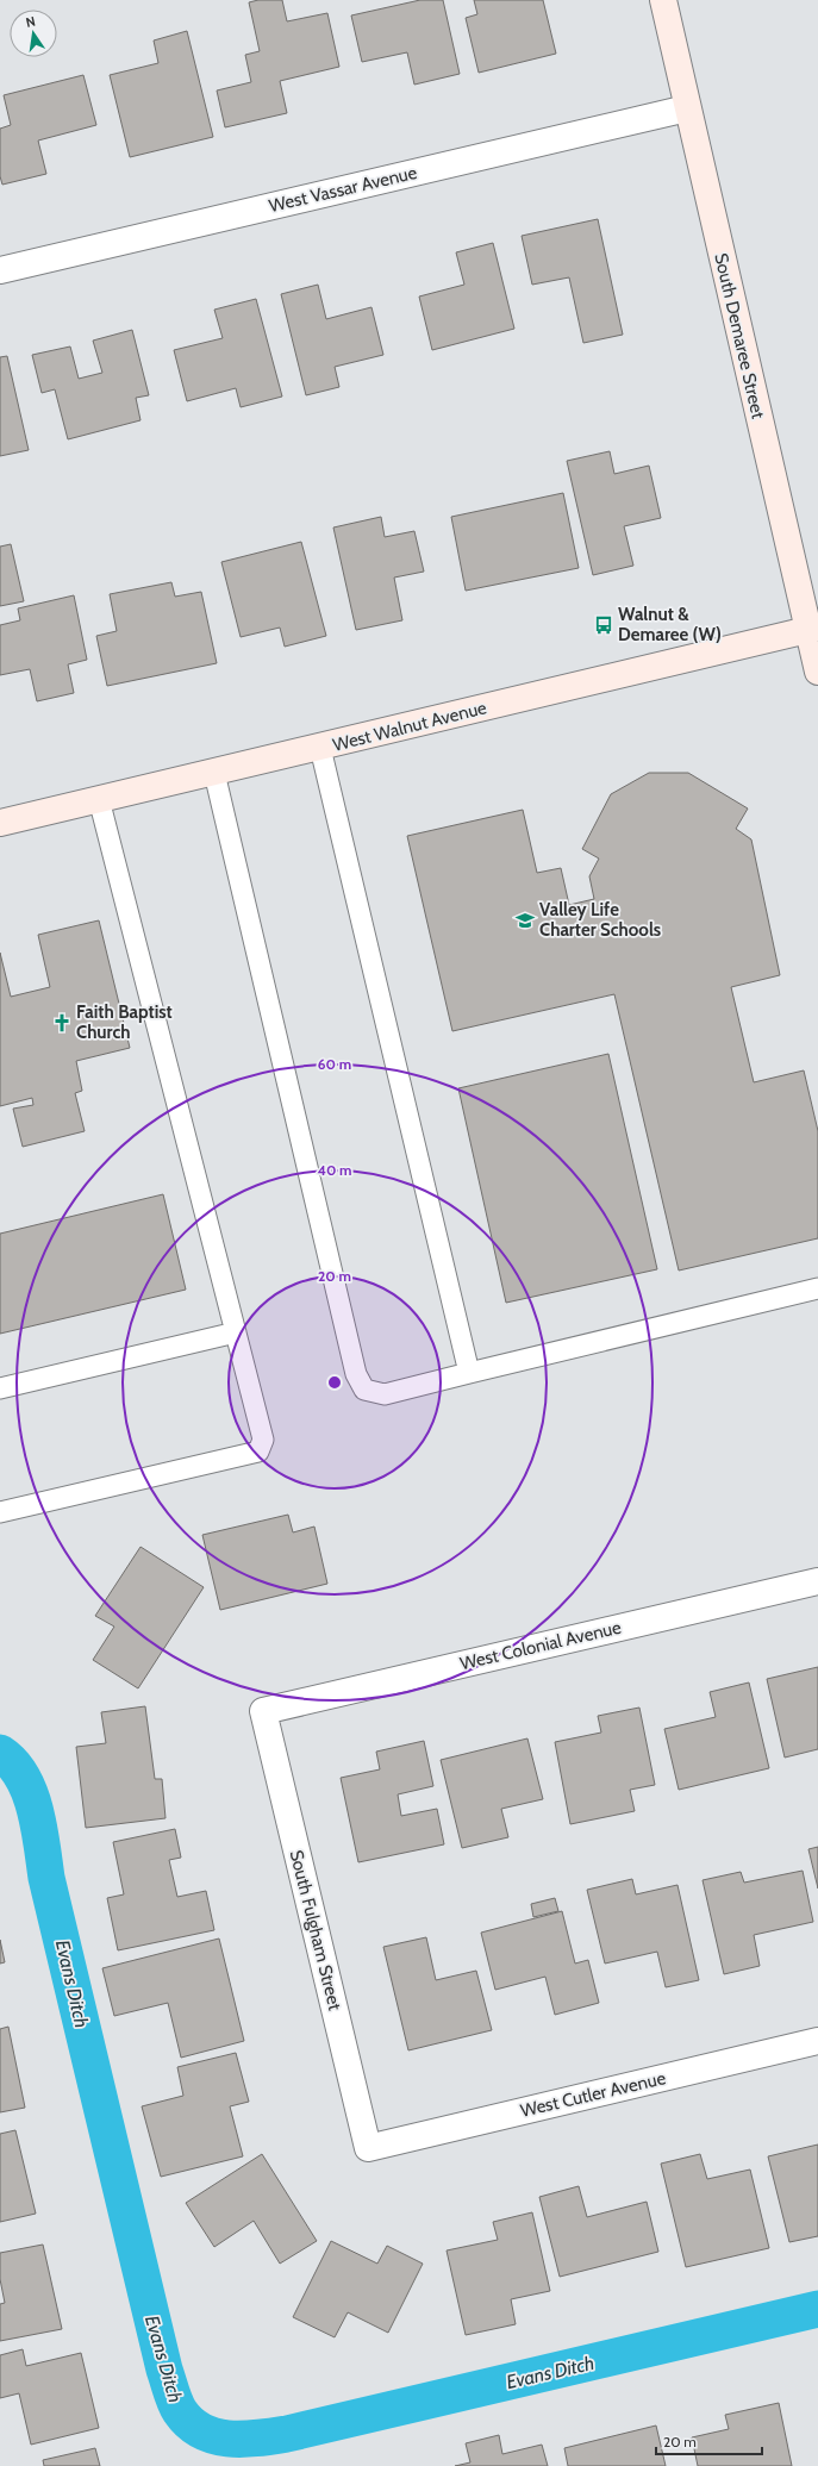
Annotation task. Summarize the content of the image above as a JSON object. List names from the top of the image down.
{
  "streets": {
    "main road": ["South Demaree Street", "West Walnut Avenue"],
    "street": [
      "West Vassar Avenue",
      "West Colonial Avenue",
      "South Fulgham Street",
      "West Cutler Avenue"
    ]
  },
  "crossings": [
    ["West Vassar Avenue", "South Demaree Street"],
    ["South Demaree Street", "West Walnut Avenue"],
    ["West Colonial Avenue", "South Fulgham Street"],
    ["South Fulgham Street", "West Cutler Avenue"]
  ],
  "water": ["Evans Ditch"],
  "places": {
    "bus stop": ["Walnut & Demaree (W)"],
    "school or university": ["Valley Life Charter Schools"],
    "church": ["Faith Baptist Church"]
  },
  "scale_bar": "20 m",
  "north": "top",
  "rings": ["60 m", "40 m", "20 m"]
}
